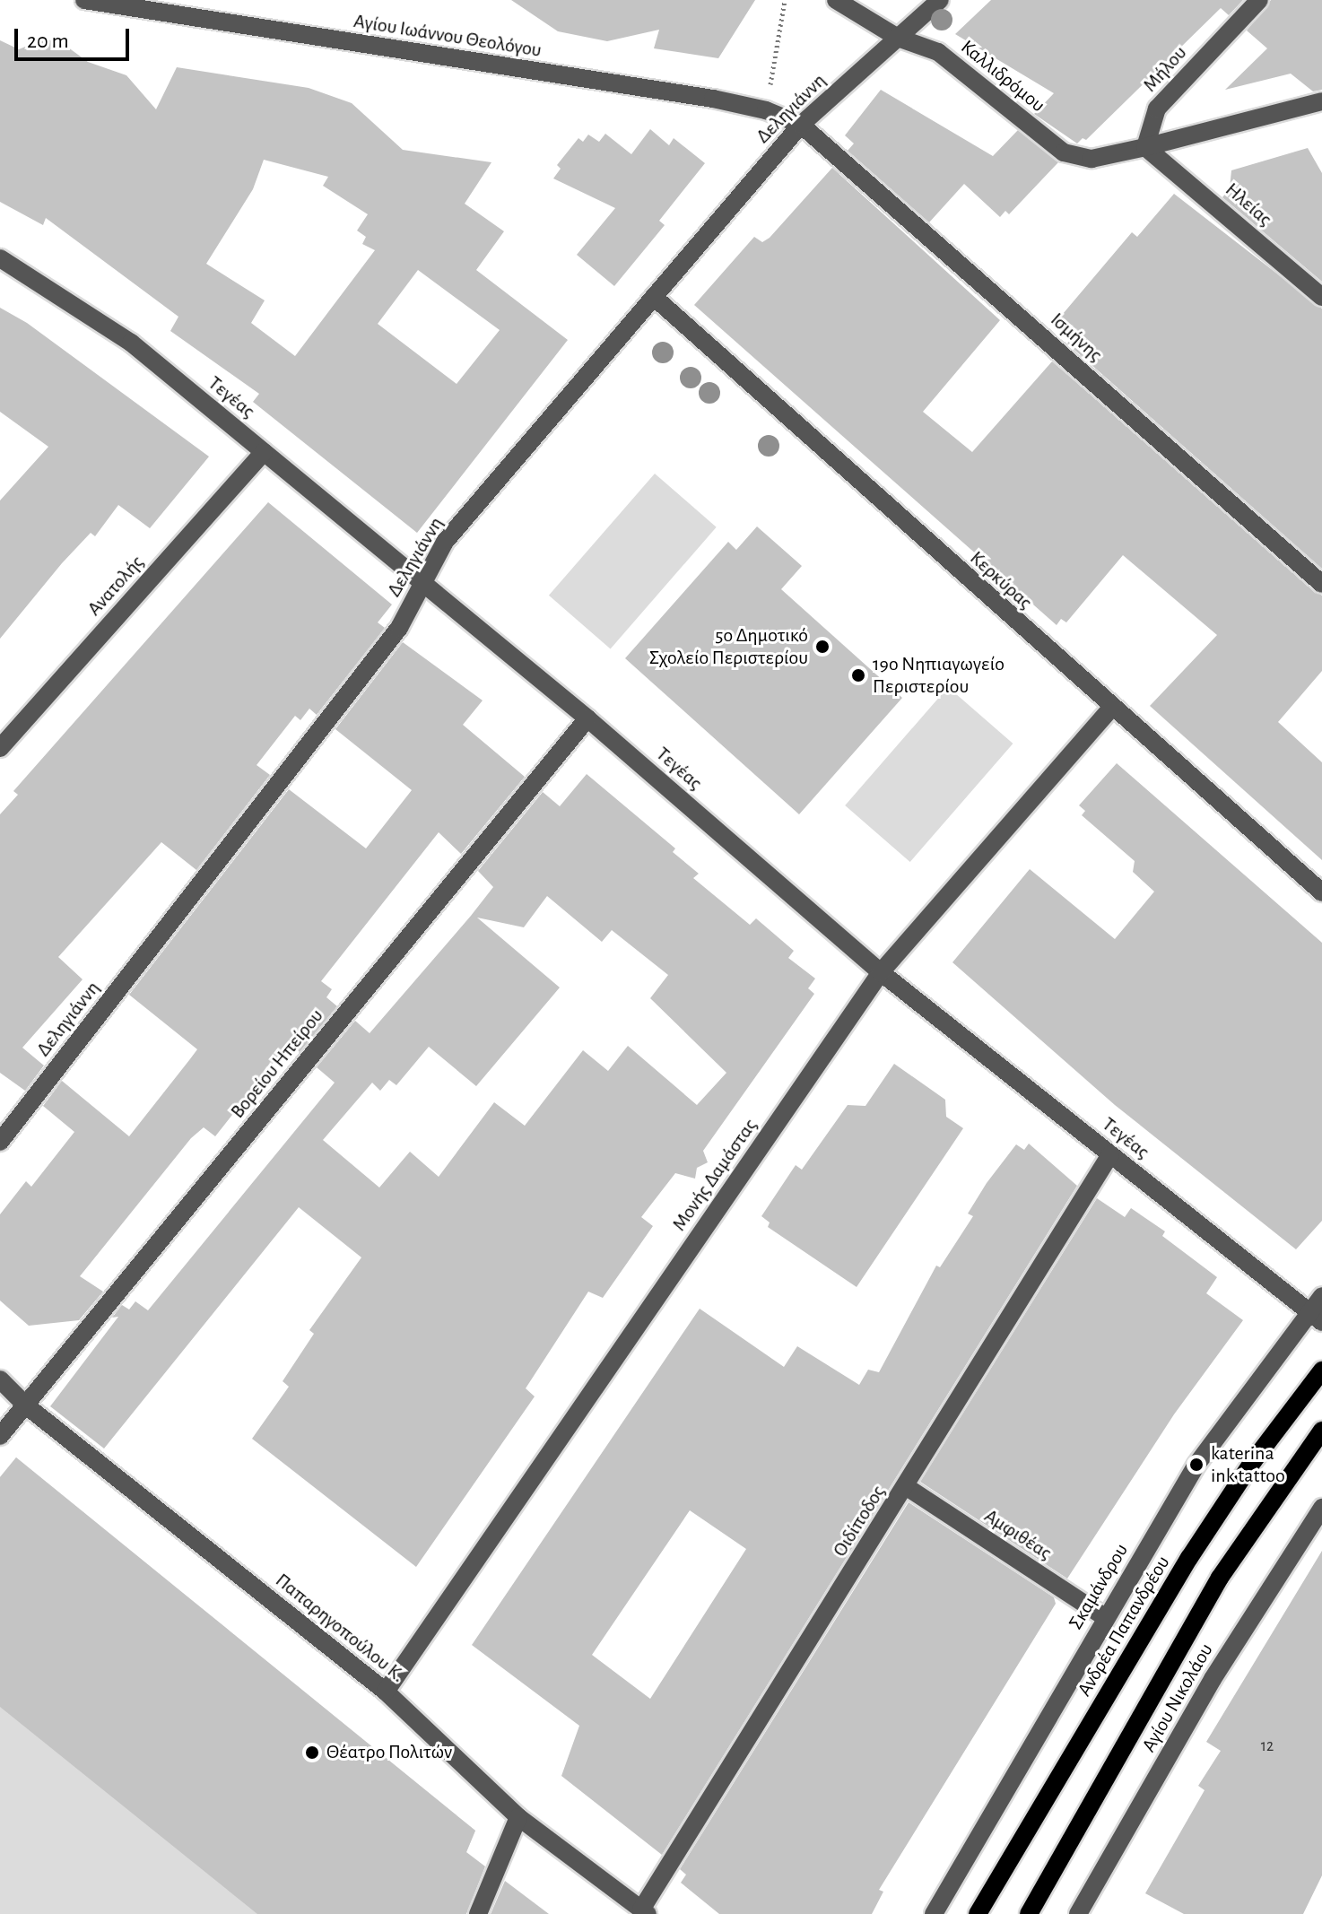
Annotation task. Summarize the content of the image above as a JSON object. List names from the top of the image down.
{
  "streets": {
    "main road": ["Ανδρέα Παπανδρέου"],
    "street": [
      "Αγίου Ιωάννου Θεολόγου",
      "Μήλου",
      "Καλλιδρόμου",
      "Δεληγιάννη",
      "Ηλείας",
      "Ισμήνης",
      "Τεγέας",
      "Κερκύρας",
      "Ανατολής",
      "Βορείου Ηπείρου",
      "Μονής Δαμάστας",
      "Οιδίποδος",
      "Αμφιθέας",
      "Σκαμάνδρου",
      "Παπαρηγοπούλου Κ.",
      "Αγίου Νικολάου"
    ]
  },
  "crossings": [
    ["Αγίου Ιωάννου Θεολόγου", "Δεληγιάννη"],
    ["Αγίου Ιωάννου Θεολόγου", "Ισμήνης"],
    ["Μήλου", "Καλλιδρόμου"],
    ["Μήλου", "Ηλείας"],
    ["Καλλιδρόμου", "Δεληγιάννη"],
    ["Καλλιδρόμου", "Ηλείας"],
    ["Δεληγιάννη", "Ισμήνης"],
    ["Δεληγιάννη", "Τεγέας"],
    ["Δεληγιάννη", "Κερκύρας"],
    ["Τεγέας", "Ανατολής"],
    ["Τεγέας", "Βορείου Ηπείρου"],
    ["Τεγέας", "Μονής Δαμάστας"],
    ["Τεγέας", "Οιδίποδος"],
    ["Τεγέας", "Σκαμάνδρου"],
    ["Κερκύρας", "Μονής Δαμάστας"],
    ["Βορείου Ηπείρου", "Παπαρηγοπούλου Κ."],
    ["Μονής Δαμάστας", "Παπαρηγοπούλου Κ."],
    ["Οιδίποδος", "Αμφιθέας"],
    ["Οιδίποδος", "Παπαρηγοπούλου Κ."],
    ["Αμφιθέας", "Σκαμάνδρου"]
  ],
  "places": [
    "5ο Δημοτικό Σχολείο Περιστερίου",
    "19ο Νηπιαγωγείο Περιστερίου",
    "katerina ink tattoo",
    "Θέατρο Πολιτών"
  ],
  "house_numbers": ["12"],
  "scale_bar": "20 m"
}
